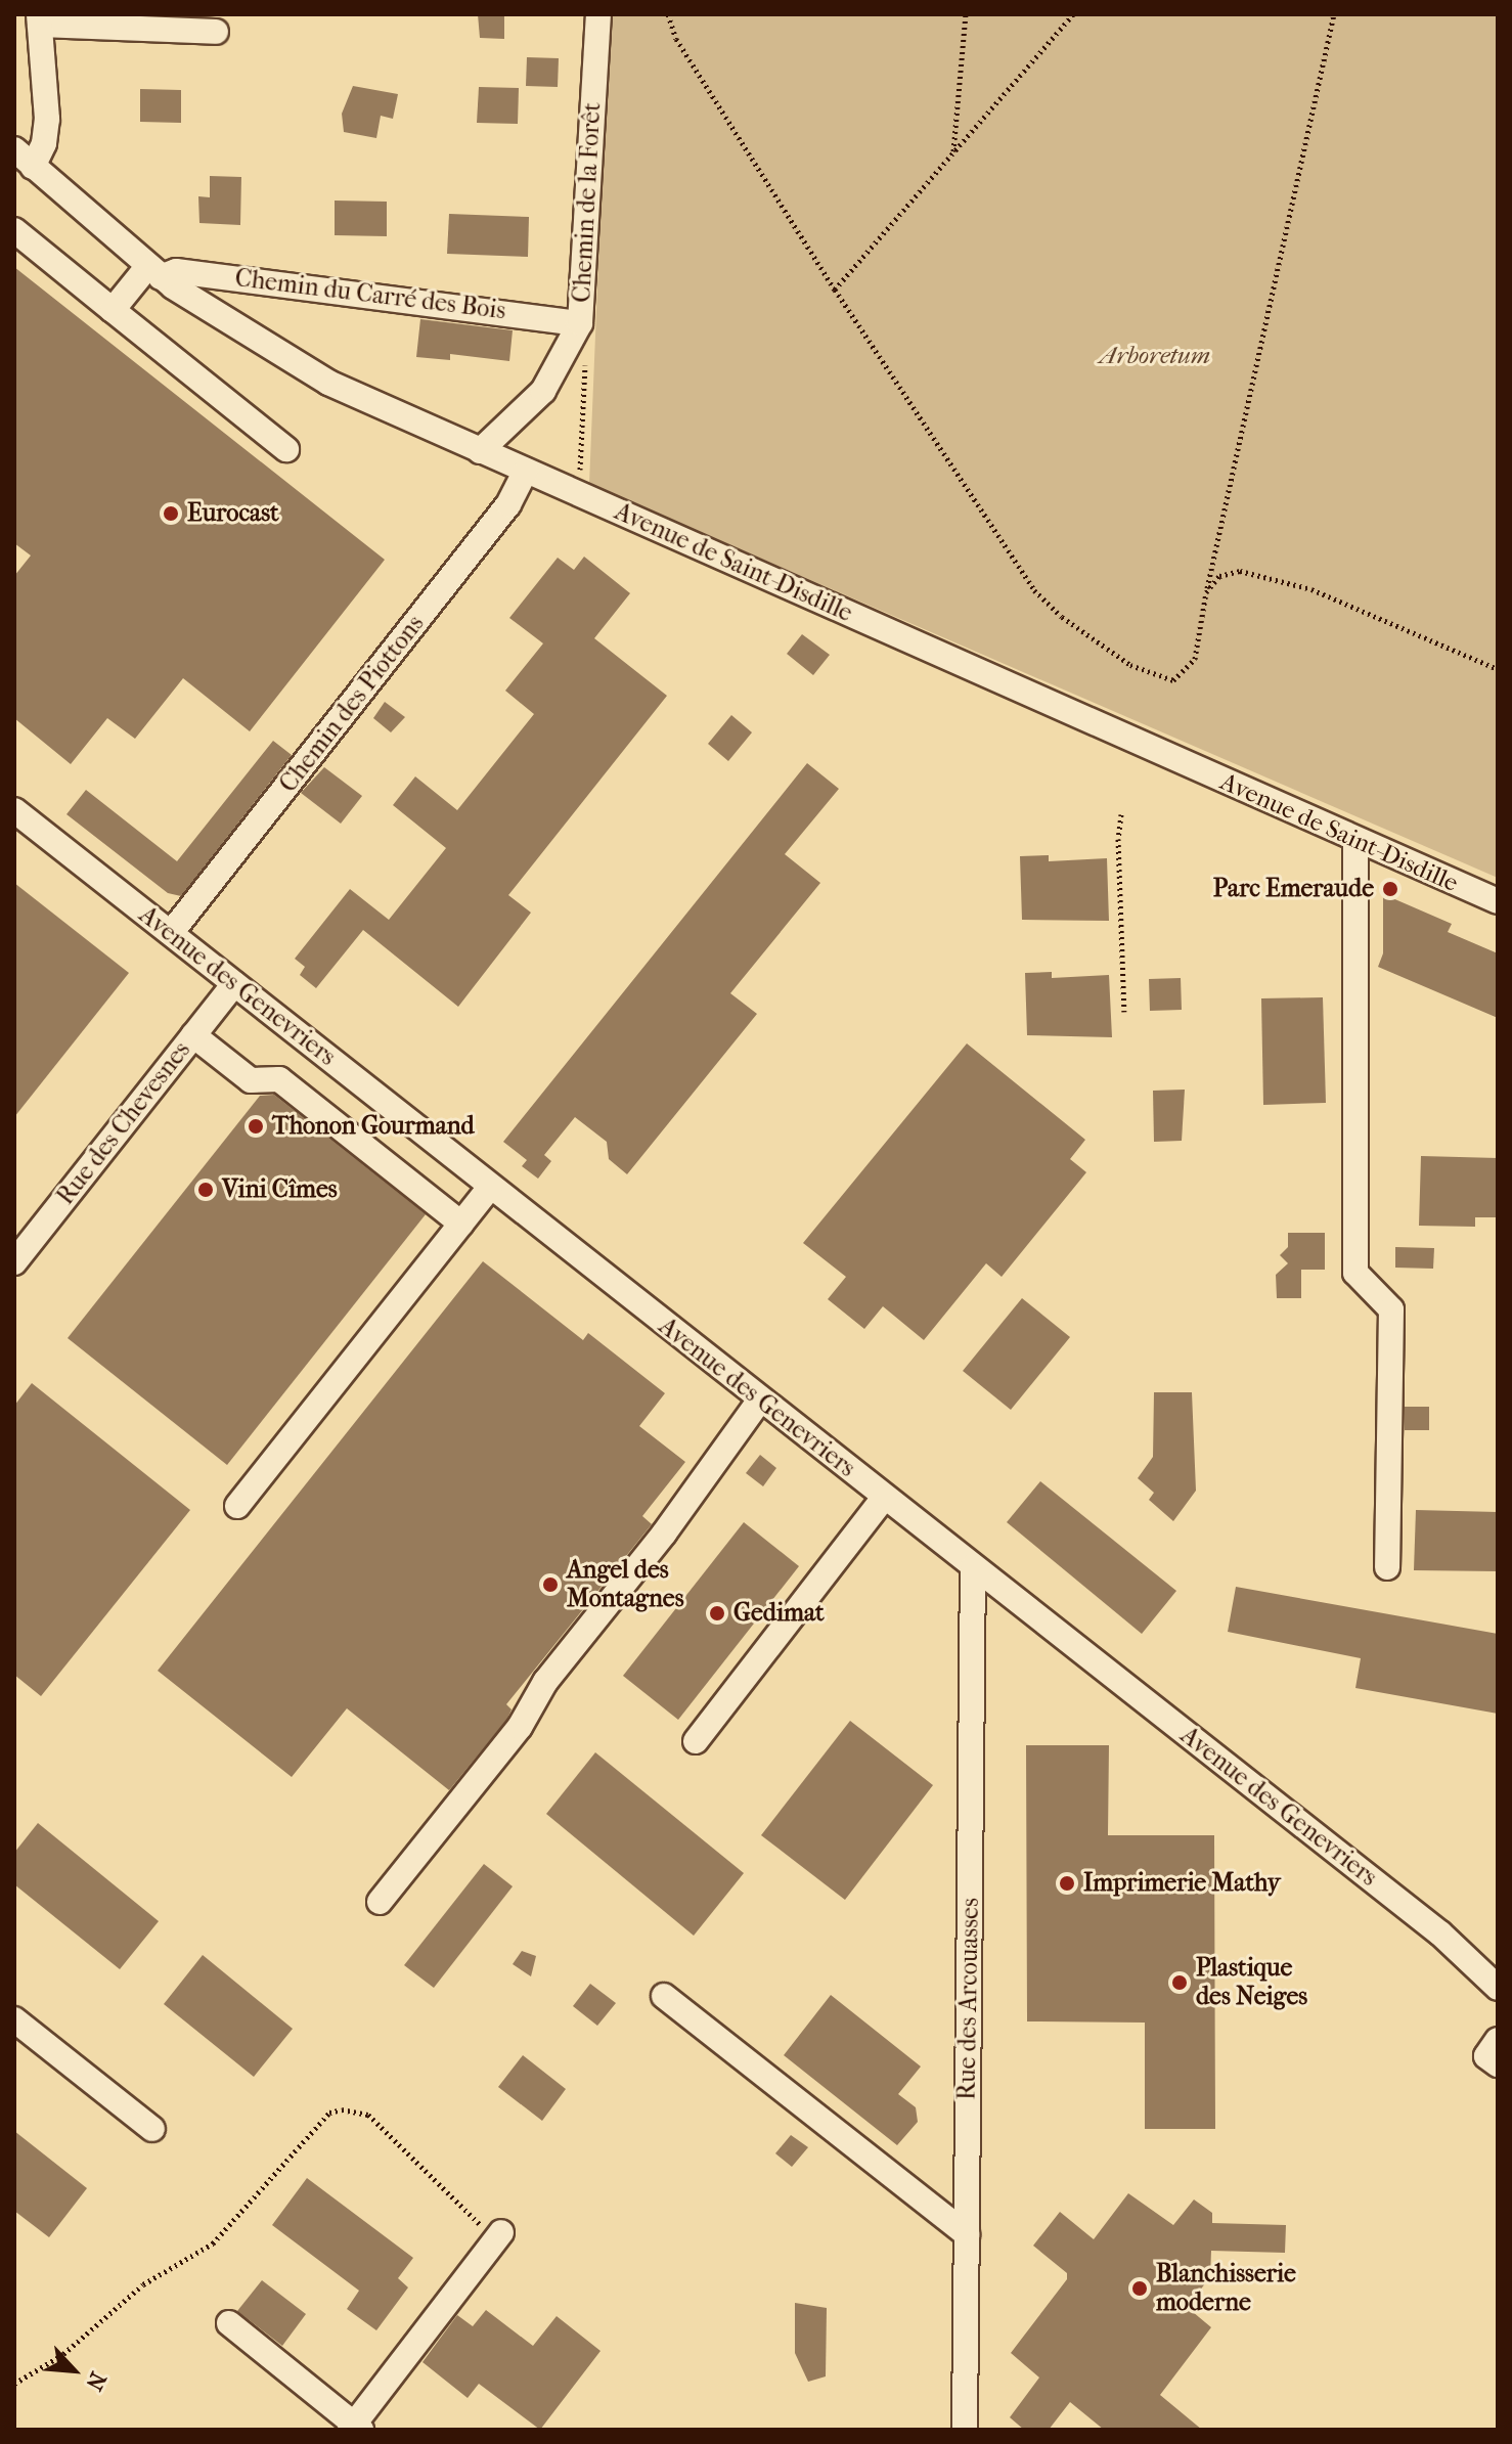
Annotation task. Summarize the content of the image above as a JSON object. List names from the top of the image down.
{
  "streets": {
    "street": [
      "Chemin de la Forêt",
      "Chemin du Carré des Bois",
      "Avenue de Saint-Disdille",
      "Chemin des Piottons",
      "Avenue des Genevriers",
      "Rue des Chevesnes",
      "Rue des Arcouasses"
    ]
  },
  "crossings": [
    ["Chemin de la Forêt", "Chemin du Carré des Bois"],
    ["Chemin de la Forêt", "Avenue de Saint-Disdille"],
    ["Chemin du Carré des Bois", "Avenue de Saint-Disdille"],
    ["Avenue de Saint-Disdille", "Chemin des Piottons"],
    ["Chemin des Piottons", "Avenue des Genevriers"],
    ["Avenue des Genevriers", "Rue des Chevesnes"],
    ["Avenue des Genevriers", "Rue des Arcouasses"]
  ],
  "parks": ["Arboretum"],
  "places": [
    "Eurocast",
    "Parc Emeraude",
    "Thonon Gourmand",
    "Vini Cîmes",
    "Angel des Montagnes",
    "Gedimat",
    "Imprimerie Mathy",
    "Plastique des Neiges",
    "Blanchisserie moderne"
  ],
  "north": "bottom right"
}
